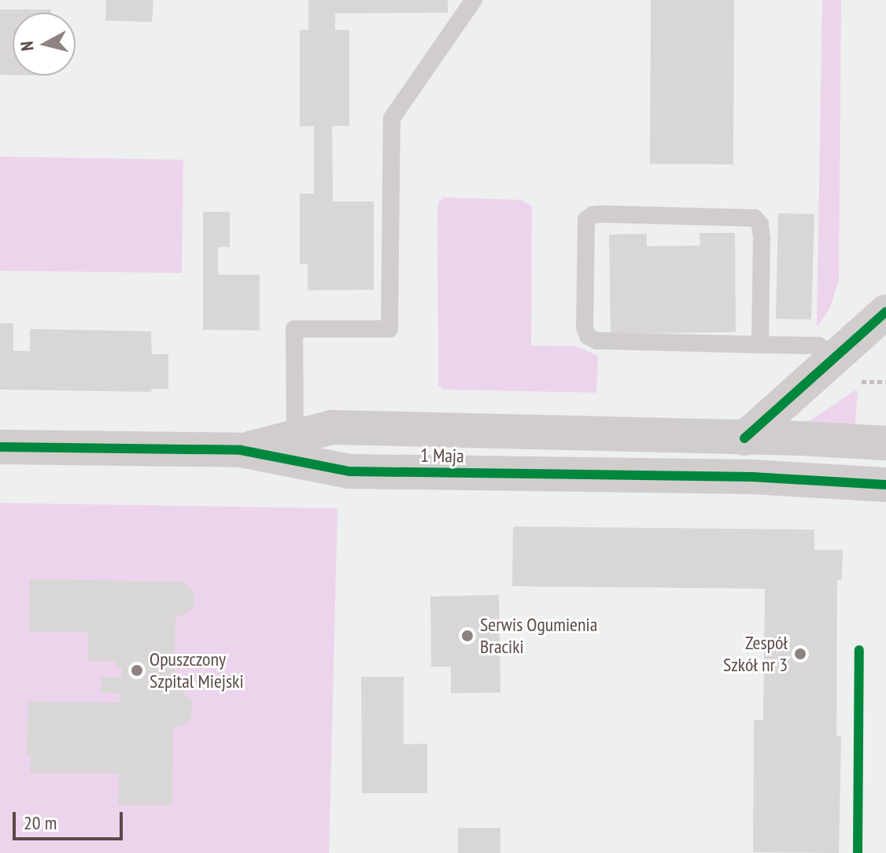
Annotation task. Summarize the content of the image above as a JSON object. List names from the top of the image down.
{
  "streets": {
    "street": ["1 Maja"]
  },
  "places": ["Serwis Ogumienia Braciki", "Zespół Szkół nr 3", "Opuszczony Szpital Miejski"],
  "scale_bar": "20 m",
  "north": "left"
}
